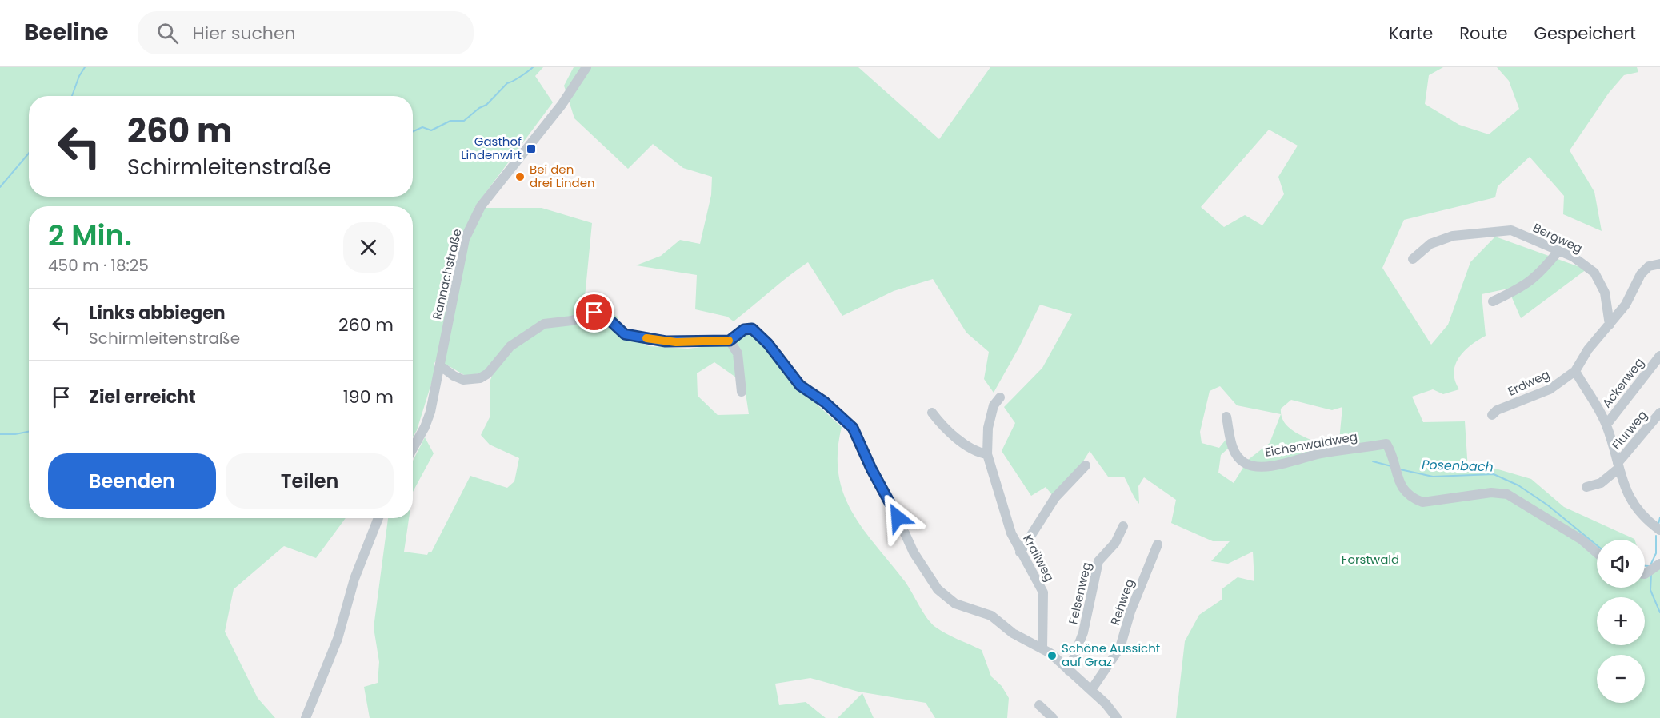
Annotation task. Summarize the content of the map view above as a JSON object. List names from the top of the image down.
{
  "streets": {
    "street": [
      "Bergweg",
      "Rannachstraße",
      "Erdweg",
      "Ackerweg",
      "Flurweg",
      "Eichenwaldweg",
      "Krailweg",
      "Felsenweg",
      "Rehweg"
    ]
  },
  "water": ["Posenbach"],
  "parks": ["Forstwald"],
  "places": {
    "transit": ["Gasthof Lindenwirt"],
    "other": ["Bei den drei Linden", "Schöne Aussicht auf Graz"]
  },
  "page": {
    "header": "Beeline",
    "search": "Hier suchen",
    "nav": ["Karte", "Route", "Gespeichert"],
    "turn": ["260 m", "Schirmleitenstraße"],
    "heading": ["2 Min.", "450 m · 18:25"],
    "list": [
      {
        "name": "Links abbiegen",
        "note": "Schirmleitenstraße",
        "value": "260 m"
      },
      {
        "name": "Ziel erreicht",
        "value": "190 m"
      }
    ],
    "buttons": ["Beenden", "Teilen"],
    "map_buttons": ["+", "−"]
  }
}
